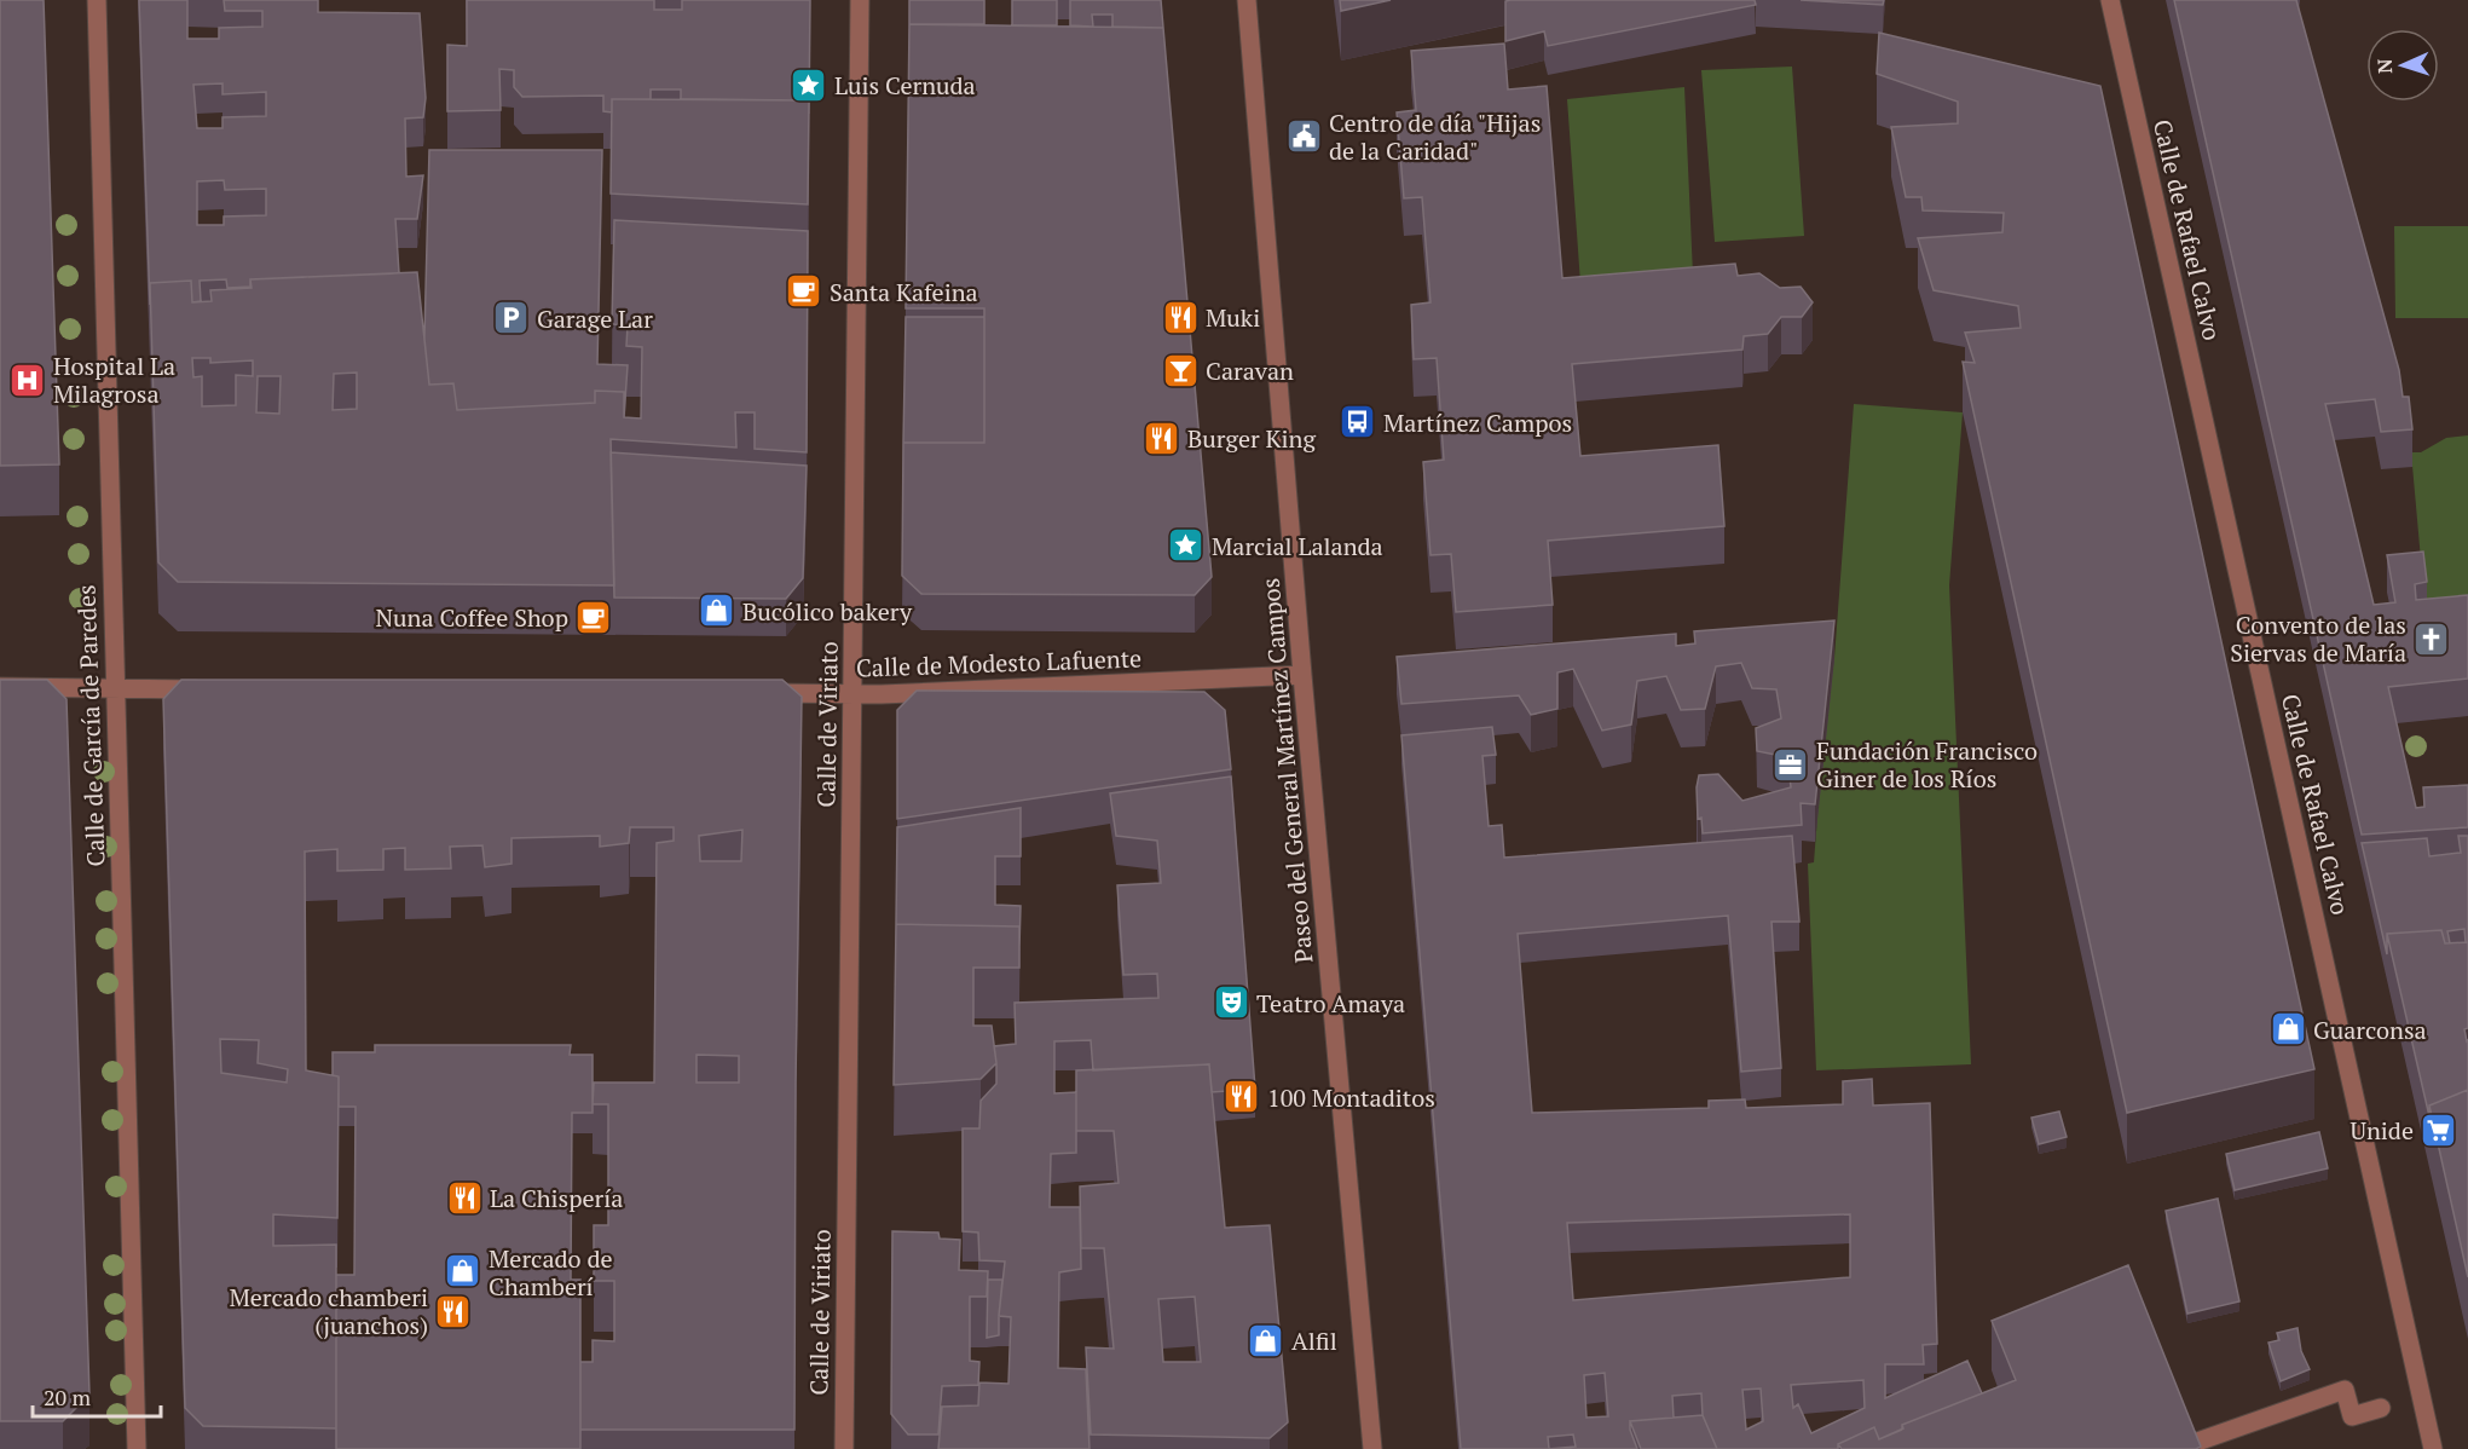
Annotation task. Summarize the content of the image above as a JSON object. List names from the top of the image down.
{
  "streets": {
    "street": [
      "Calle de Rafael Calvo",
      "Calle de Modesto Lafuente",
      "Calle de Viriato",
      "Calle de García de Paredes",
      "Paseo del General Martínez Campos"
    ]
  },
  "crossings": [
    ["Calle de Modesto Lafuente", "Calle de Viriato"],
    ["Calle de Modesto Lafuente", "Paseo del General Martínez Campos"]
  ],
  "places": {
    "place": ["Luis Cernuda", "Marcial Lalanda"],
    "public building": ["Centro de día \"Hijas de la Caridad\""],
    "cafe": ["Santa Kafeina", "Nuna Coffee Shop"],
    "restaurant": [
      "Muki",
      "Burger King",
      "100 Montaditos",
      "La Chispería",
      "Mercado chamberi (juanchos)"
    ],
    "parking": ["Garage Lar"],
    "bar": ["Caravan"],
    "hospital": ["Hospital La Milagrosa"],
    "bus stop": ["Martínez Campos"],
    "shop": [
      "Bucólico bakery",
      "Guarconsa",
      "Mercado de Chamberí",
      "Alfil"
    ],
    "church": ["Convento de las Siervas de María"],
    "office": ["Fundación Francisco Giner de los Ríos"],
    "theatre": ["Teatro Amaya"],
    "supermarket": ["Unide"]
  },
  "scale_bar": "20 m",
  "north": "left"
}
